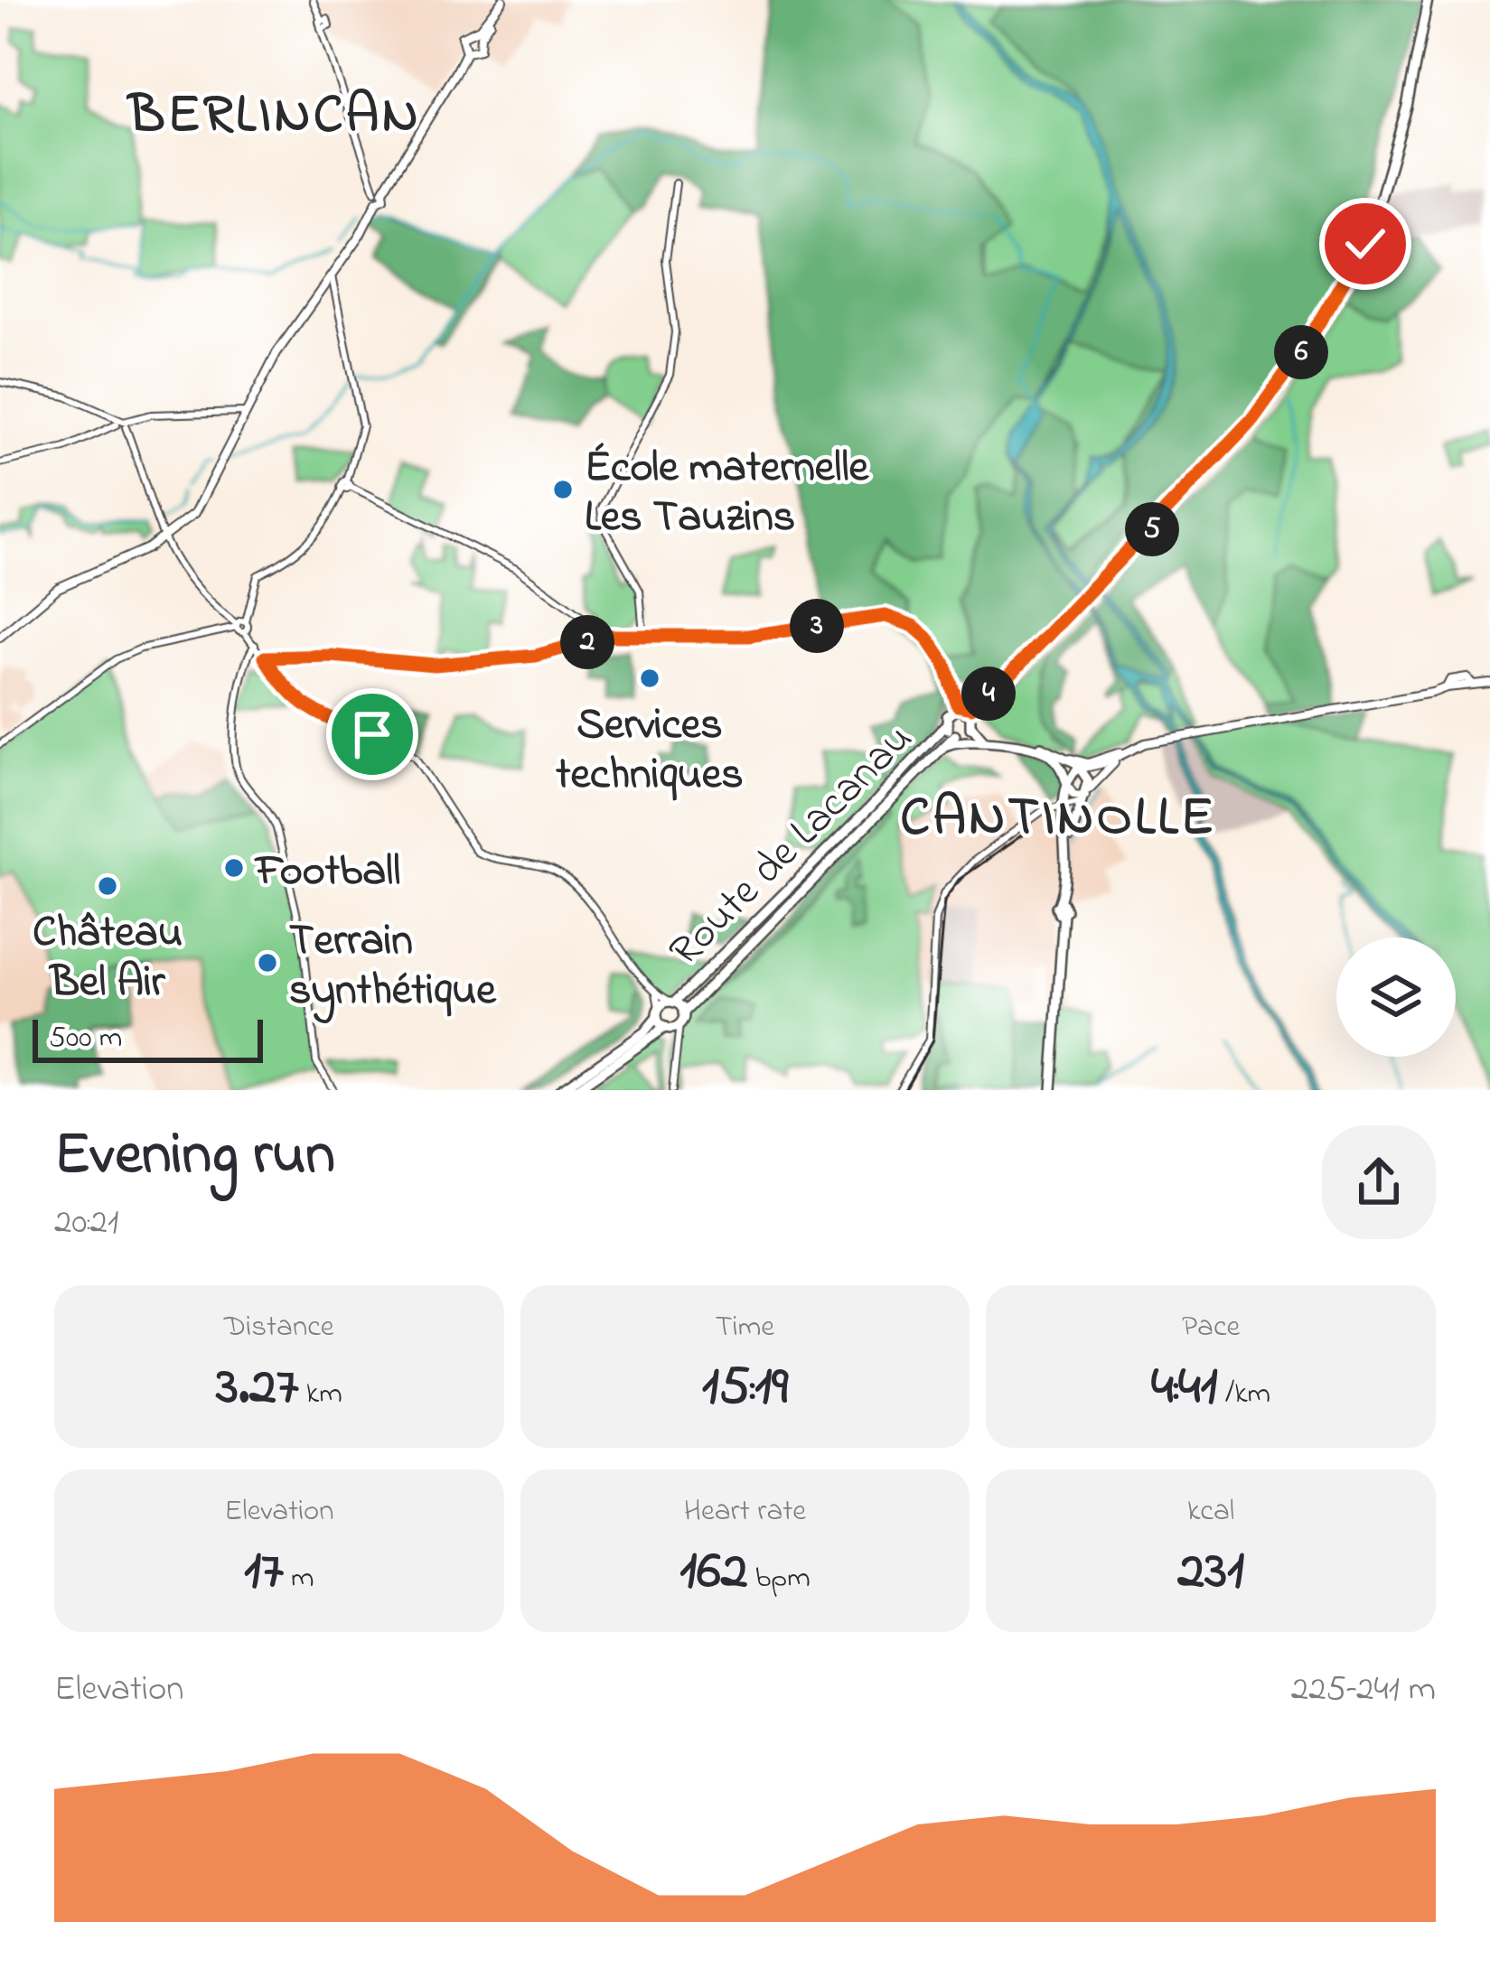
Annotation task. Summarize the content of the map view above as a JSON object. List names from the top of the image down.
{
  "streets": {
    "main road": ["Route de Lacanau"]
  },
  "districts": ["BERLINCAN", "CANTINOLLE"],
  "places": [
    "École maternelle Les Tauzins",
    "Services techniques",
    "Football",
    "Château Bel Air",
    "Terrain synthétique"
  ],
  "scale_bar": "500 m",
  "page": {
    "pins": [
      "6",
      "5",
      "3",
      "2",
      "4"
    ],
    "scale": "500 m",
    "heading": ["Evening run", "20:21"],
    "stats": [
      ["Distance", "3.27 km"],
      ["Time", "15:19"],
      ["Pace", "4:41 /km"],
      ["Elevation", "17 m"],
      ["Heart rate", "162 bpm"],
      ["kcal", "231"]
    ],
    "chart": ["Elevation", "225–241 m"]
  }
}
